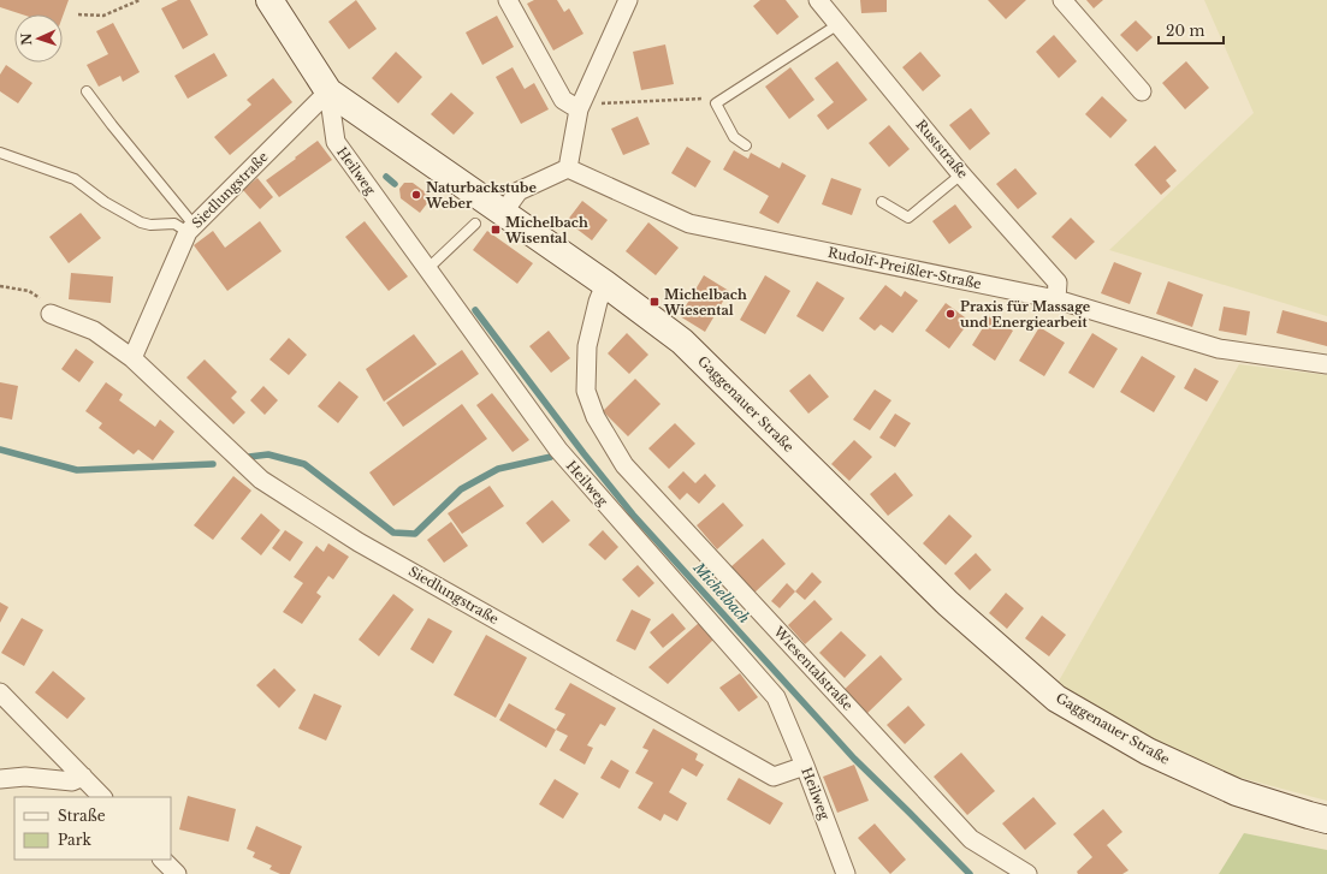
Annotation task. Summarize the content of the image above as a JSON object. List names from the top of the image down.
{
  "streets": {
    "main road": ["Gaggenauer Straße"],
    "street": [
      "Ruststraße",
      "Heilweg",
      "Siedlungstraße",
      "Rudolf-Preißler-Straße",
      "Wiesentalstraße"
    ]
  },
  "crossings": [
    ["Ruststraße", "Rudolf-Preißler-Straße"],
    ["Heilweg", "Siedlungstraße"],
    ["Heilweg", "Gaggenauer Straße"],
    ["Siedlungstraße", "Gaggenauer Straße"],
    ["Gaggenauer Straße", "Wiesentalstraße"]
  ],
  "water": ["Michelbach"],
  "places": {
    "other": ["Naturbackstube Weber", "Praxis für Massage und Energiearbeit"],
    "transit": ["Michelbach Wisental", "Michelbach Wiesental"]
  },
  "legend": ["Straße", "Park"],
  "scale_bar": "20 m",
  "north": "left"
}
